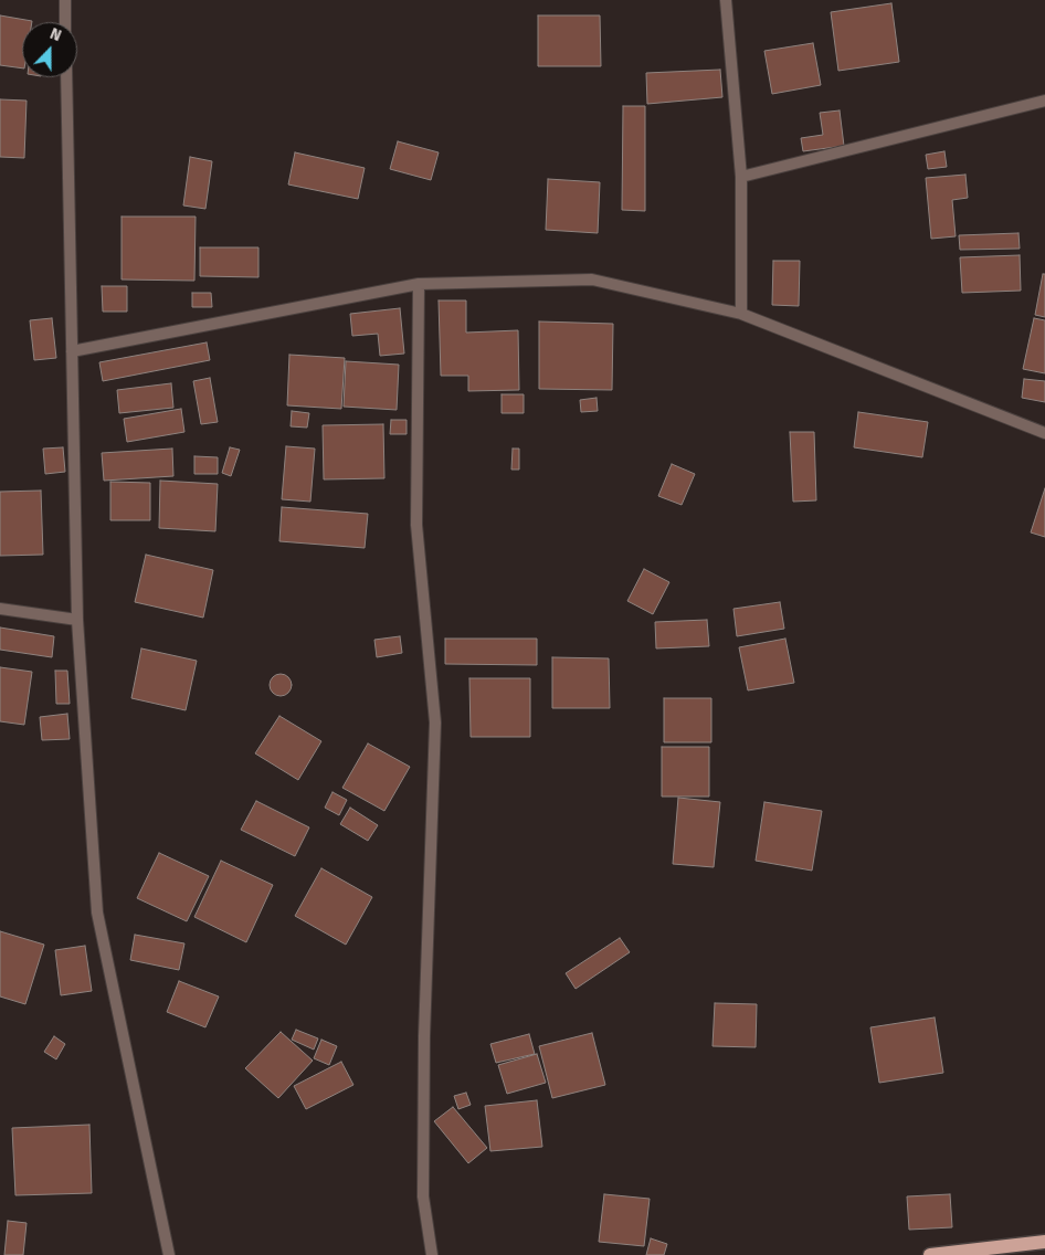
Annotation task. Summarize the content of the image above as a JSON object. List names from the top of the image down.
{
  "north": "top"
}
